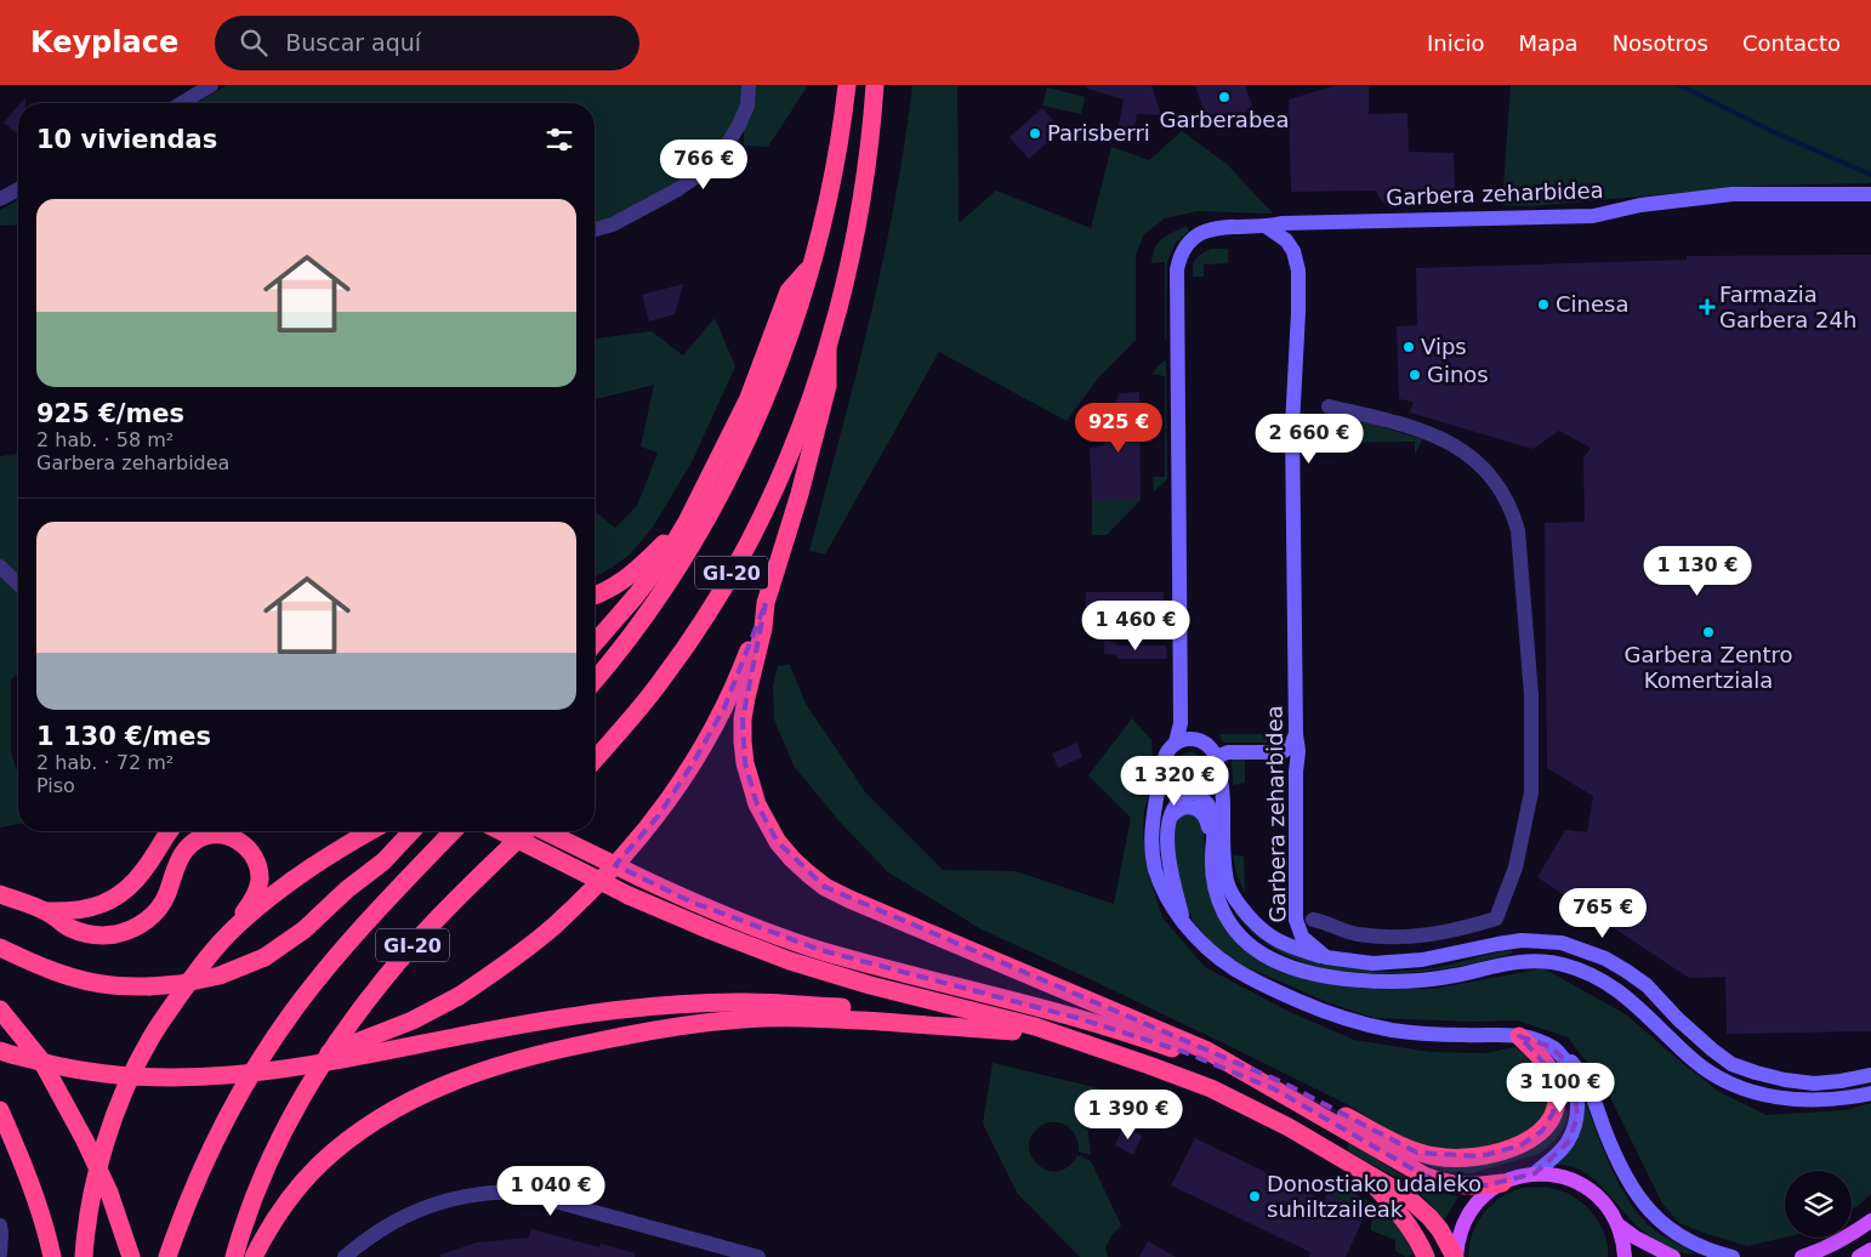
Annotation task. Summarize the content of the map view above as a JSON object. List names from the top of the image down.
{
  "streets": {
    "highway": ["GI-20"],
    "street": ["Garbera zeharbidea"]
  },
  "places": {
    "other": [
      "Garberabea",
      "Parisberri",
      "Cinesa",
      "Vips",
      "Ginos",
      "Garbera Zentro Komertziala",
      "Donostiako udaleko suhiltzaileak"
    ],
    "health": ["Farmazia Garbera 24h"]
  },
  "page": {
    "header": "Keyplace",
    "search": "Buscar aquí",
    "nav": [
      "Inicio",
      "Mapa",
      "Nosotros",
      "Contacto"
    ],
    "heading": "10 viviendas",
    "price": [
      "766 €",
      "925 €",
      "2 660 €",
      "1 130 €",
      "1 460 €",
      "1 320 €",
      "765 €",
      "3 100 €",
      "1 390 €",
      "1 040 €"
    ],
    "list": [
      {
        "name": "925 €/mes",
        "note": "2 hab. · 58 m² · Garbera zeharbidea"
      },
      {
        "name": "1 130 €/mes",
        "note": "2 hab. · 72 m² · Piso"
      }
    ]
  }
}
